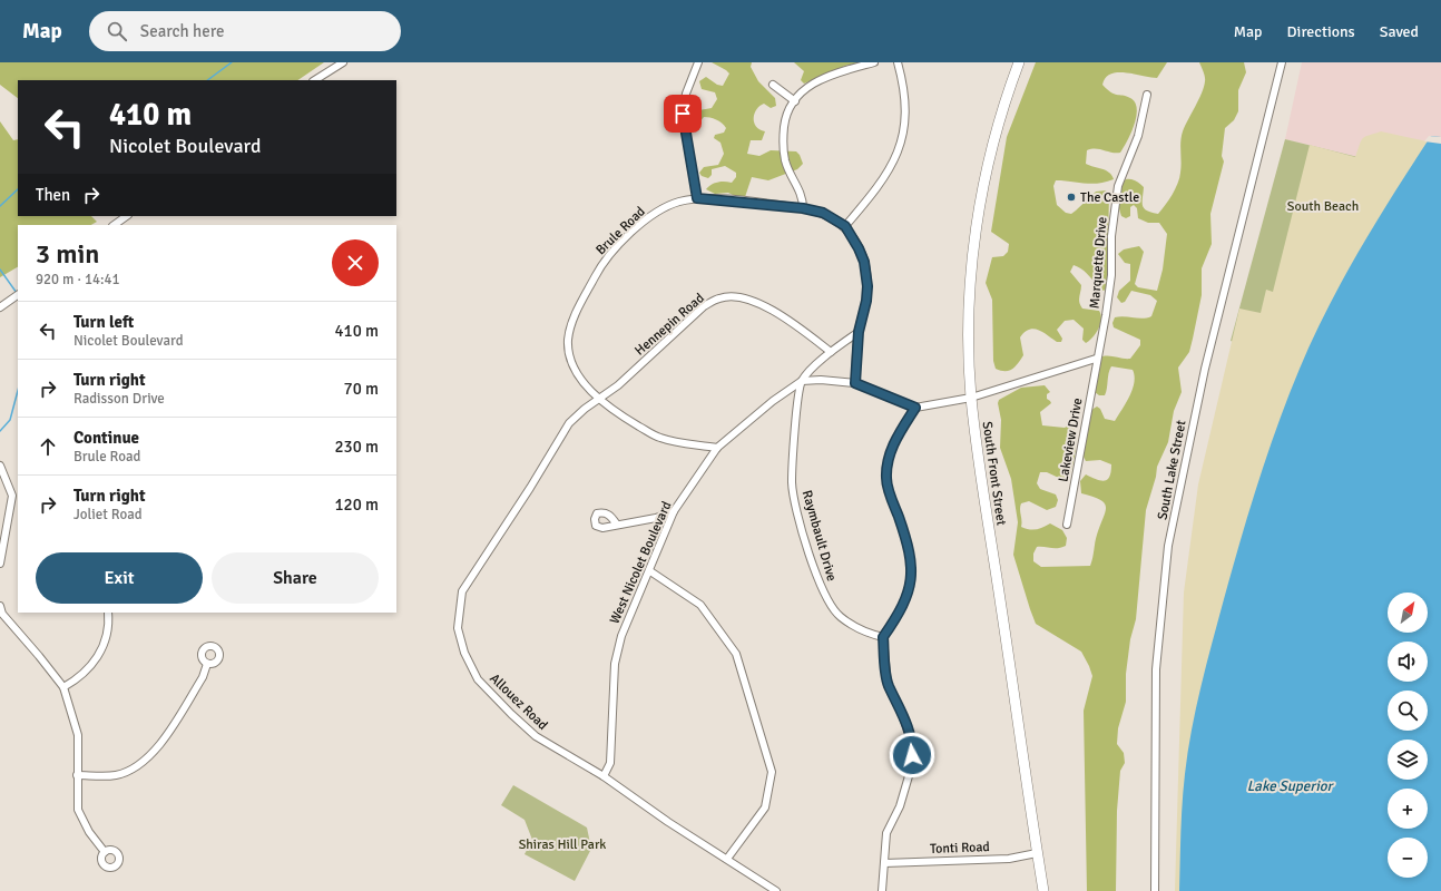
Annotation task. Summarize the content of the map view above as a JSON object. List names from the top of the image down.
{
  "streets": {
    "highway": ["South Front Street"],
    "street": [
      "Brule Road",
      "Marquette Drive",
      "Hennepin Road",
      "Lakeview Drive",
      "South Lake Street",
      "Raymbault Drive",
      "West Nicolet Boulevard",
      "Allouez Road",
      "Tonti Road"
    ]
  },
  "crossings": [
    ["Brule Road", "Hennepin Road"],
    ["Brule Road", "West Nicolet Boulevard"],
    ["Brule Road", "Allouez Road"],
    ["Marquette Drive", "Lakeview Drive"],
    ["Hennepin Road", "West Nicolet Boulevard"],
    ["Hennepin Road", "Allouez Road"],
    ["South Front Street", "Tonti Road"],
    ["Raymbault Drive", "West Nicolet Boulevard"],
    ["West Nicolet Boulevard", "Allouez Road"]
  ],
  "water": ["Lake Superior"],
  "parks": ["South Beach", "Shiras Hill Park"],
  "places": ["The Castle"],
  "north": "top right",
  "page": {
    "header": "Map",
    "search": "Search here",
    "nav": ["Map", "Directions", "Saved"],
    "turn": ["410 m", "Nicolet Boulevard"],
    "then": "Then",
    "heading": ["3 min", "920 m · 14:41"],
    "list": [
      {
        "name": "Turn left",
        "note": "Nicolet Boulevard",
        "value": "410 m"
      },
      {
        "name": "Turn right",
        "note": "Radisson Drive",
        "value": "70 m"
      },
      {
        "name": "Continue",
        "note": "Brule Road",
        "value": "230 m"
      },
      {
        "name": "Turn right",
        "note": "Joliet Road",
        "value": "120 m"
      }
    ],
    "buttons": ["Exit", "Share"],
    "map_buttons": ["+", "−"]
  }
}
